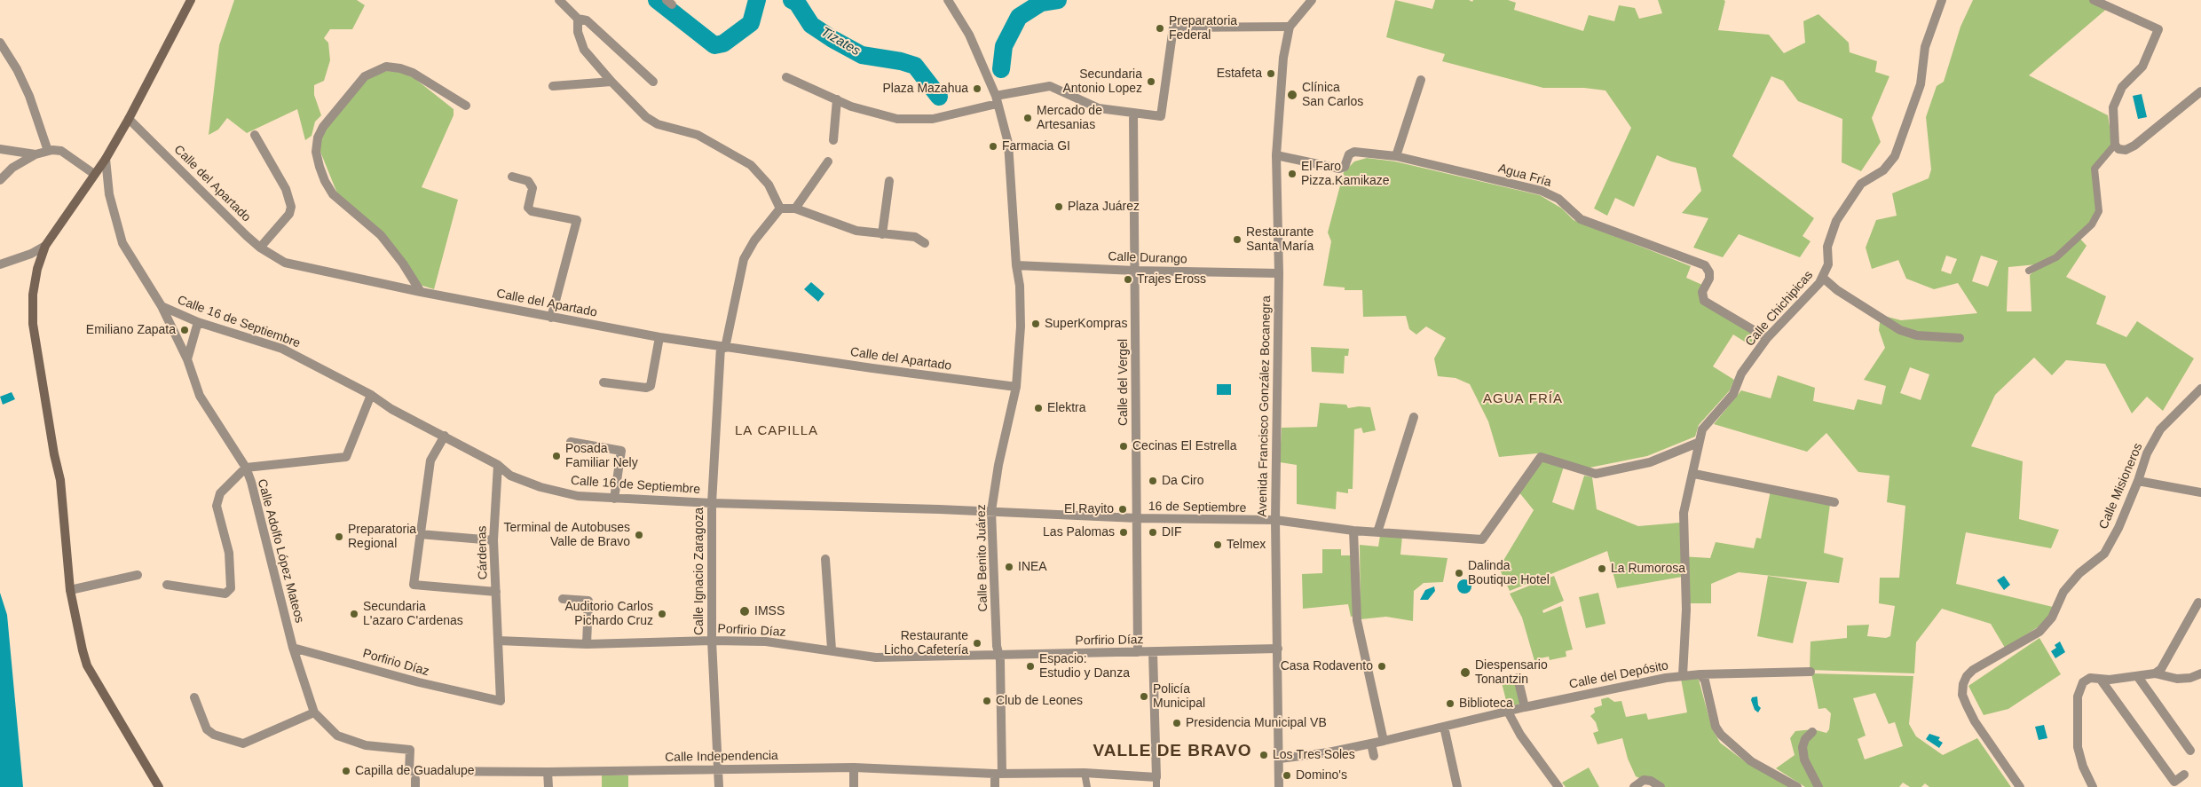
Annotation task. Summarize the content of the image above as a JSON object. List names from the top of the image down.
{
  "streets": {
    "street": [
      "Agua Fría",
      "Calle del Apartado",
      "Calle Durango",
      "Calle Chichipicas",
      "Calle 16 de Septiembre",
      "Calle del Vergel",
      "Avenida Francisco González Bocanegra",
      "Calle Misioneros",
      "16 de Septiembre",
      "Calle Adolfo López Mateos",
      "Cárdenas",
      "Calle Benito Juárez",
      "Calle Ignacio Zaragoza",
      "Porfirio Díaz",
      "Calle del Depósito",
      "Calle Independencia"
    ]
  },
  "crossings": [
    ["Agua Fría", "Calle Chichipicas"],
    ["Agua Fría", "Avenida Francisco González Bocanegra"],
    ["Calle del Apartado", "Calle Benito Juárez"],
    ["Calle del Apartado", "Calle Ignacio Zaragoza"],
    ["Calle Durango", "Calle del Vergel"],
    ["Calle Durango", "Avenida Francisco González Bocanegra"],
    ["Calle Durango", "Calle Benito Juárez"],
    ["Calle Chichipicas", "16 de Septiembre"],
    ["Calle Chichipicas", "Calle del Depósito"],
    ["Calle 16 de Septiembre", "16 de Septiembre"],
    ["Calle 16 de Septiembre", "Calle Adolfo López Mateos"],
    ["Calle 16 de Septiembre", "Cárdenas"],
    ["Calle 16 de Septiembre", "Calle Benito Juárez"],
    ["Calle 16 de Septiembre", "Calle Ignacio Zaragoza"],
    ["Calle del Vergel", "16 de Septiembre"],
    ["Calle del Vergel", "Porfirio Díaz"],
    ["Avenida Francisco González Bocanegra", "16 de Septiembre"],
    ["Avenida Francisco González Bocanegra", "Porfirio Díaz"],
    ["Avenida Francisco González Bocanegra", "Calle del Depósito"],
    ["16 de Septiembre", "Calle Benito Juárez"],
    ["Calle Adolfo López Mateos", "Porfirio Díaz"],
    ["Calle Adolfo López Mateos", "Calle Independencia"],
    ["Cárdenas", "Porfirio Díaz"],
    ["Calle Benito Juárez", "Porfirio Díaz"],
    ["Calle Benito Juárez", "Calle Independencia"],
    ["Calle Ignacio Zaragoza", "Porfirio Díaz"],
    ["Calle Ignacio Zaragoza", "Calle Independencia"]
  ],
  "districts": ["AGUA FRÍA", "LA CAPILLA", "VALLE DE BRAVO"],
  "water": ["Tizates"],
  "places": [
    "Preparatoria Federal",
    "Estafeta",
    "Secundaria Antonio Lopez",
    "Plaza Mazahua",
    "Clínica San Carlos",
    "Mercado de Artesanias",
    "Farmacia GI",
    "El Faro Pizza.Kamikaze",
    "Plaza Juárez",
    "Restaurante Santa María",
    "Trajes Eross",
    "SuperKompras",
    "Emiliano Zapata",
    "Elektra",
    "Cecinas El Estrella",
    "Posada Familiar Nely",
    "Da Ciro",
    "El Rayito",
    "Las Palomas",
    "DIF",
    "Terminal de Autobuses Valle de Bravo",
    "Preparatoria Regional",
    "Telmex",
    "INEA",
    "La Rumorosa",
    "Dalinda Boutique Hotel",
    "IMSS",
    "Secundaria L'azaro C'ardenas",
    "Auditorio Carlos Pichardo Cruz",
    "Restaurante Licho Cafetería",
    "Espacio: Estudio y Danza",
    "Casa Rodavento",
    "Diespensario Tonantzin",
    "Policía Municipal",
    "Club de Leones",
    "Biblioteca",
    "Presidencia Municipal VB",
    "Los Tres Soles",
    "Capilla de Guadalupe",
    "Domino's"
  ]
}
